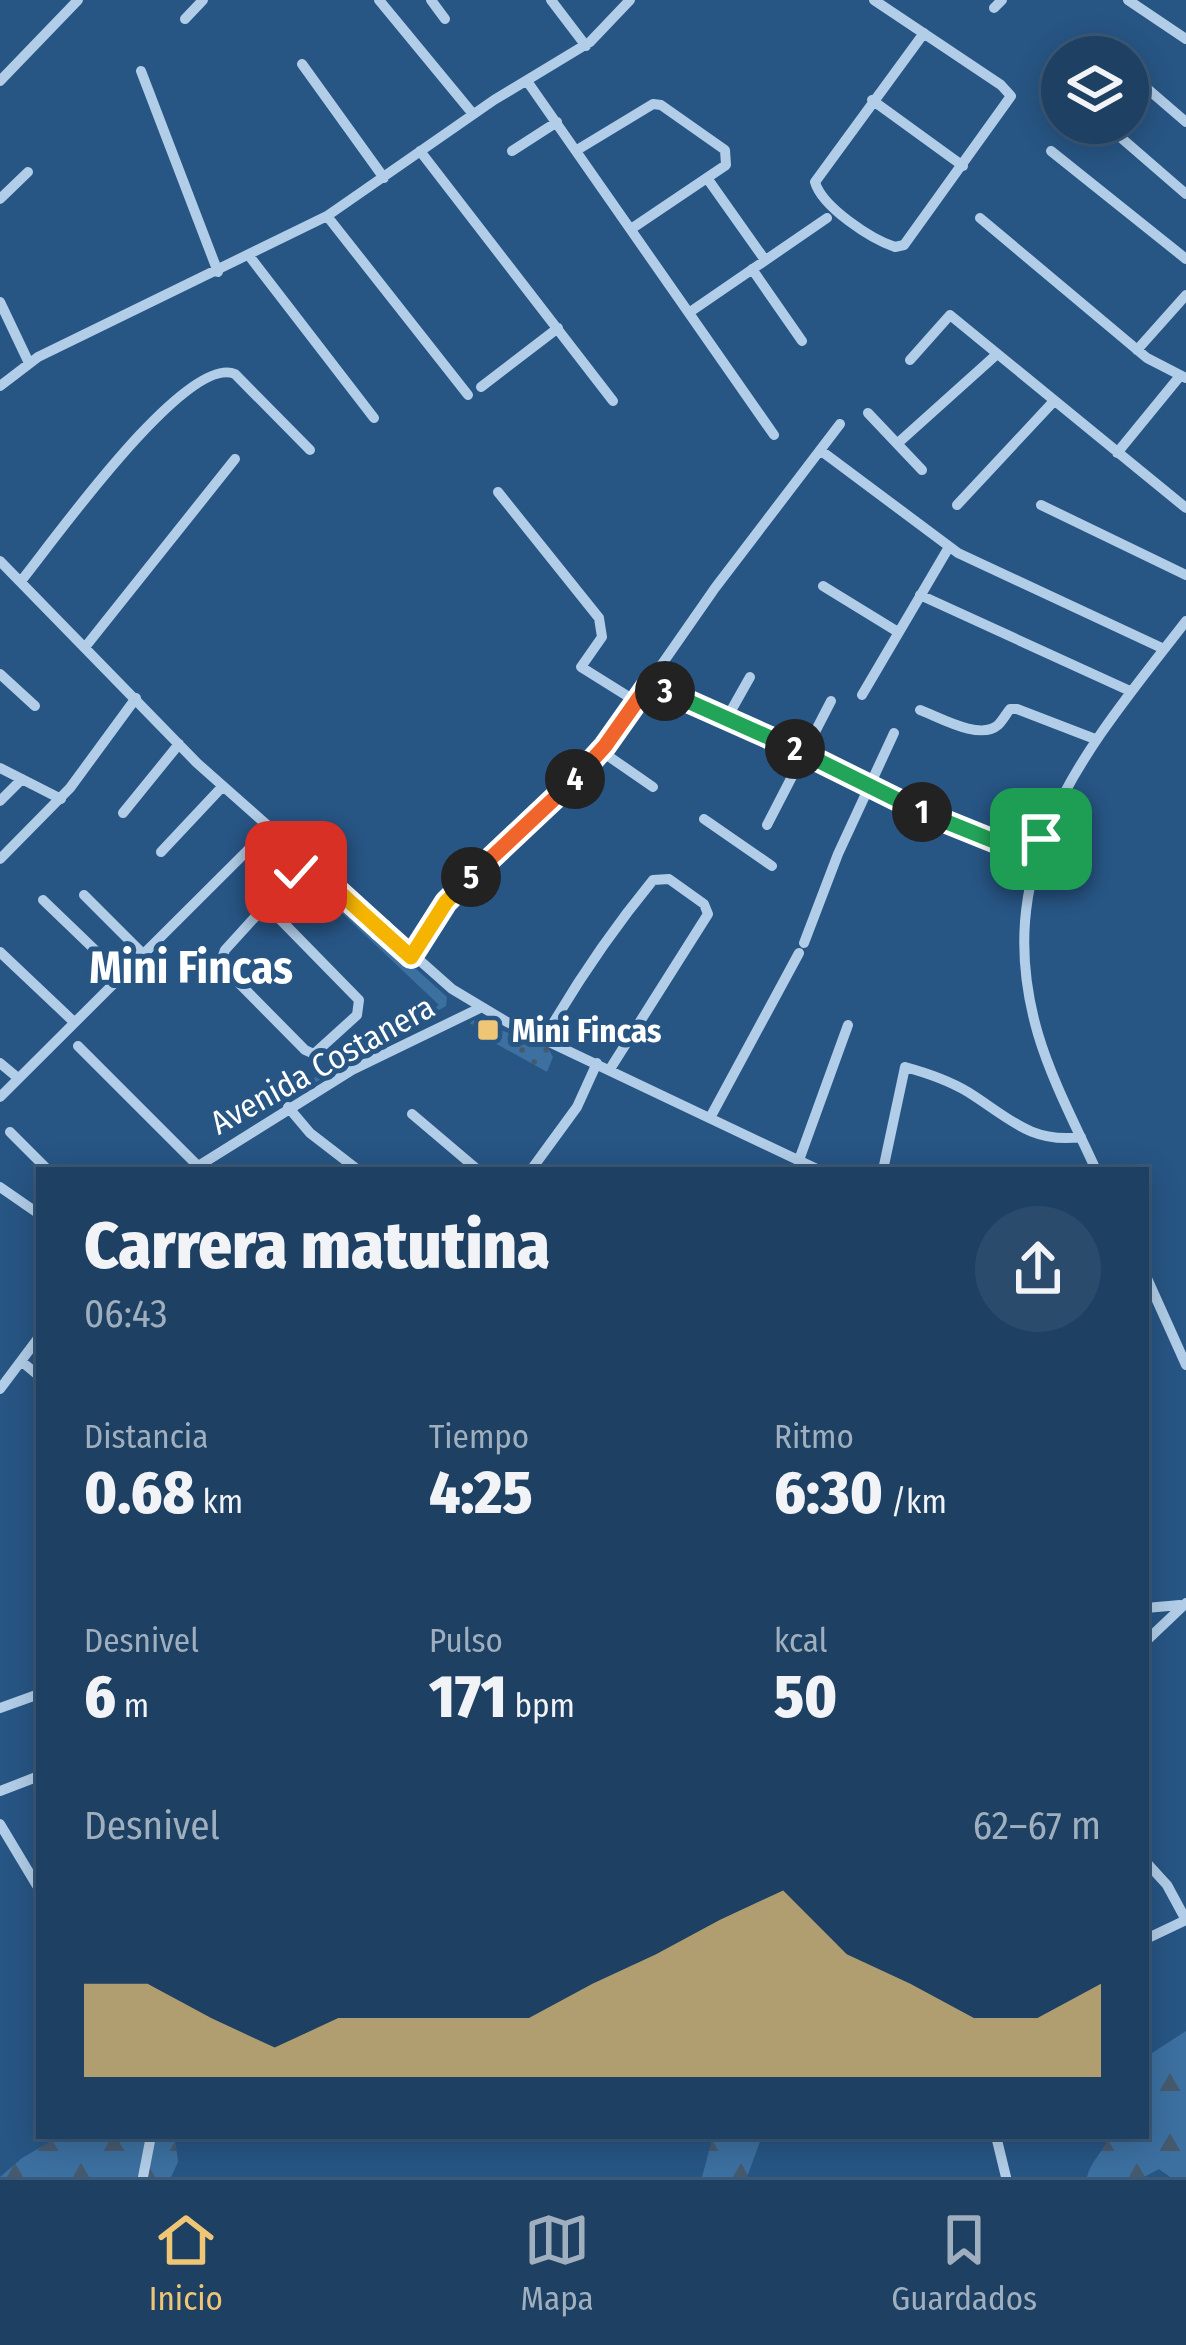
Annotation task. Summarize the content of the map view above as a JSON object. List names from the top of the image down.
{
  "streets": {
    "street": ["Avenida Costanera"]
  },
  "districts": ["Mini Fincas"],
  "places": {
    "transit": ["Mini Fincas"]
  },
  "page": {
    "pins": [
      "3",
      "2",
      "4",
      "1",
      "5"
    ],
    "heading": ["Carrera matutina", "06:43"],
    "stats": [
      ["Distancia", "0.68 km"],
      ["Tiempo", "4:25"],
      ["Ritmo", "6:30 /km"],
      ["Desnivel", "6 m"],
      ["Pulso", "171 bpm"],
      ["kcal", "50"]
    ],
    "chart": ["Desnivel", "62–67 m"],
    "tabs": ["Inicio", "Mapa", "Guardados"]
  }
}
